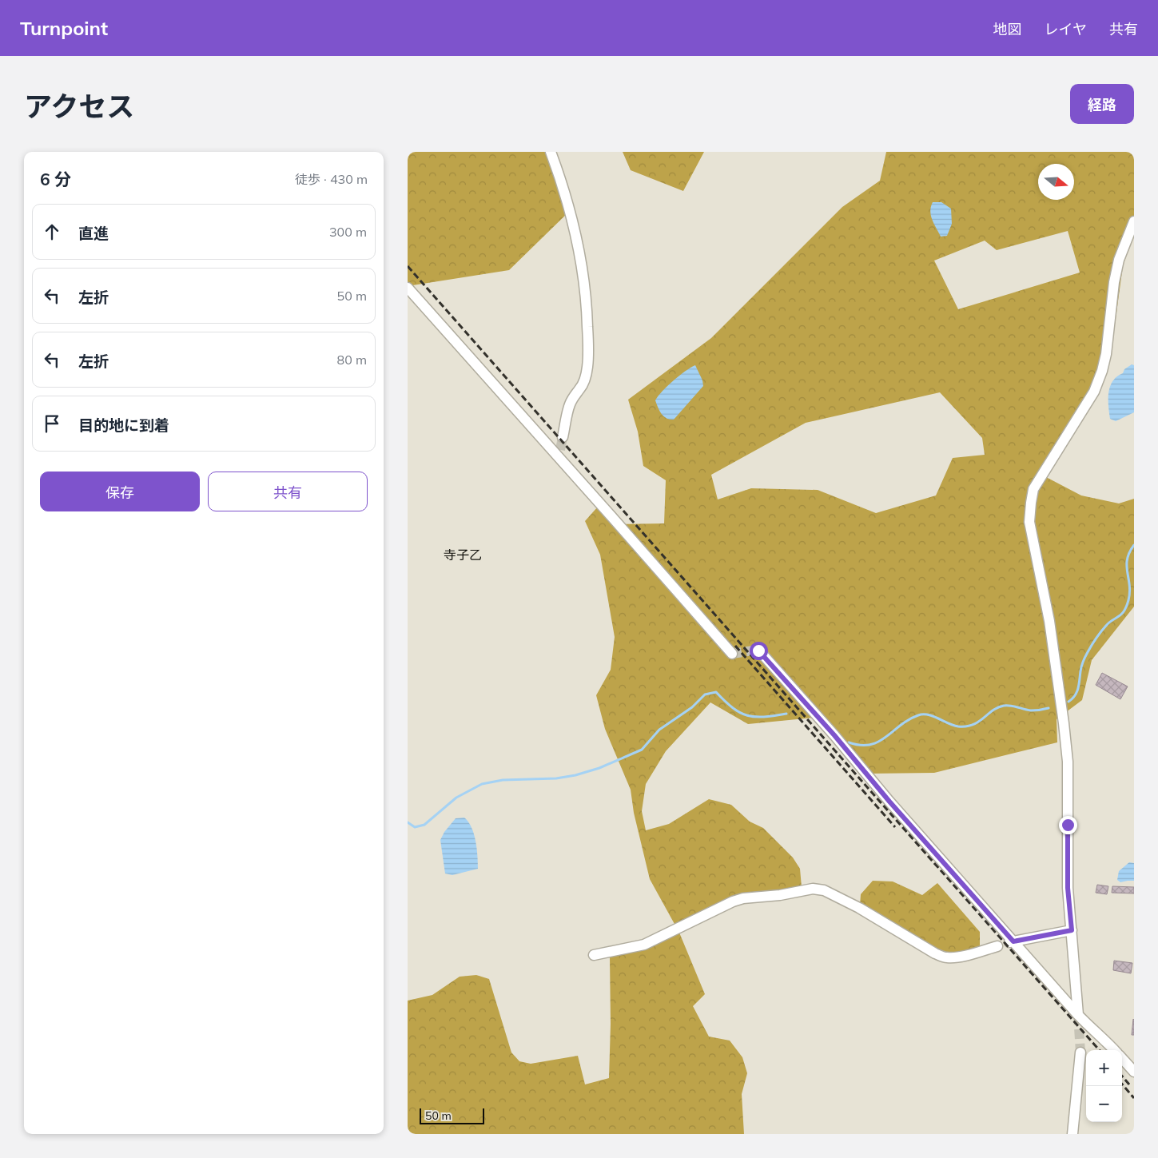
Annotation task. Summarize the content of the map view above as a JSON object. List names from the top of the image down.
{
  "districts": ["寺子乙"],
  "scale_bar": "50 m",
  "north": "right",
  "page": {
    "header": "Turnpoint",
    "nav": ["地図", "レイヤ", "共有"],
    "title": "アクセス",
    "buttons": [
      "経路",
      ["保存", "共有"]
    ],
    "heading": ["6 分", "徒歩 · 430 m"],
    "list": [
      ["直進", "300 m"],
      ["左折", "50 m"],
      ["左折", "80 m"],
      "目的地に到着"
    ],
    "map_buttons": ["+", "−"],
    "scale": "50 m"
  }
}
